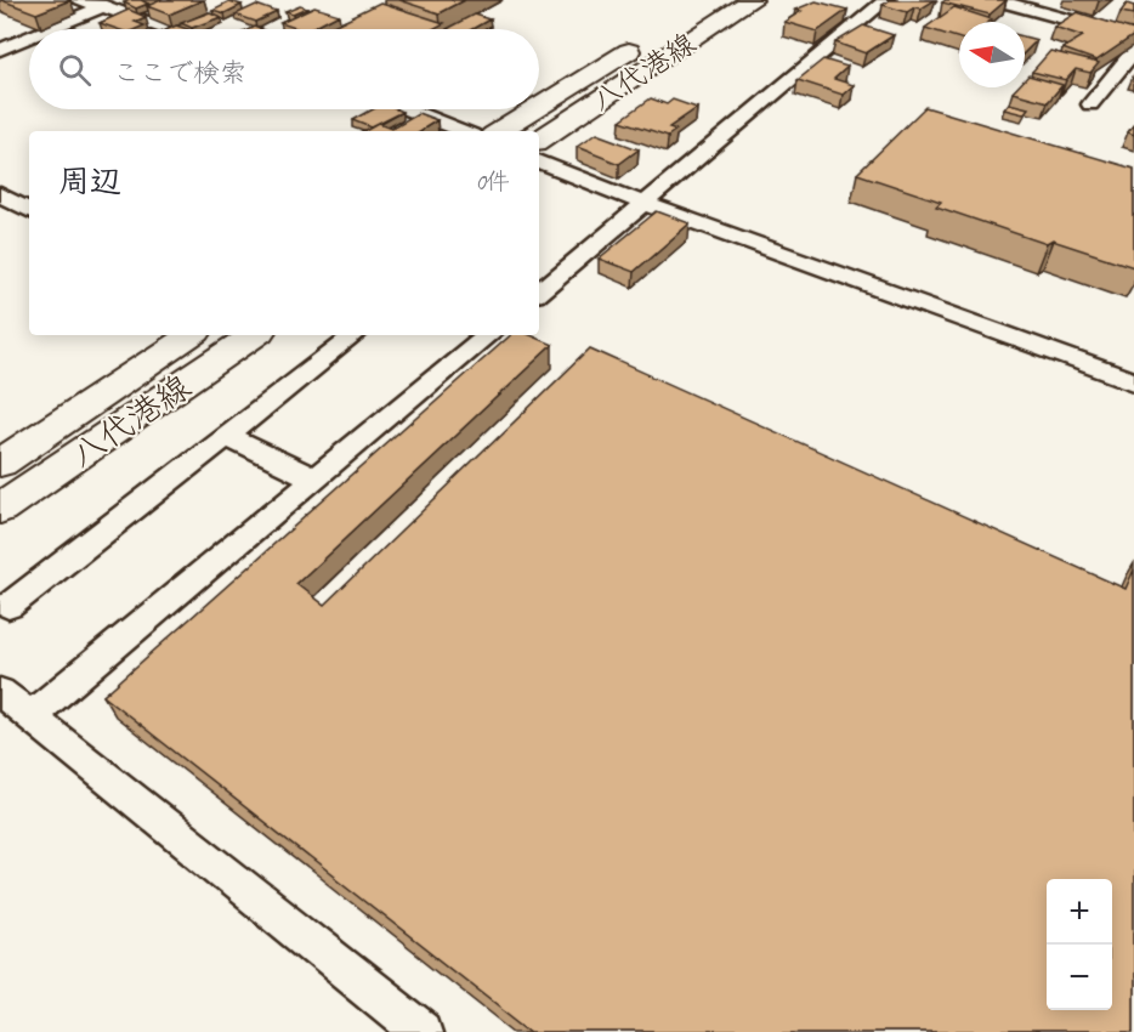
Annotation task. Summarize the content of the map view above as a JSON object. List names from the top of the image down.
{
  "streets": {
    "main road": ["八代港線"]
  },
  "north": "left",
  "page": {
    "search": "ここで検索",
    "heading": ["周辺", "0件"],
    "map_buttons": ["+", "−"]
  }
}
